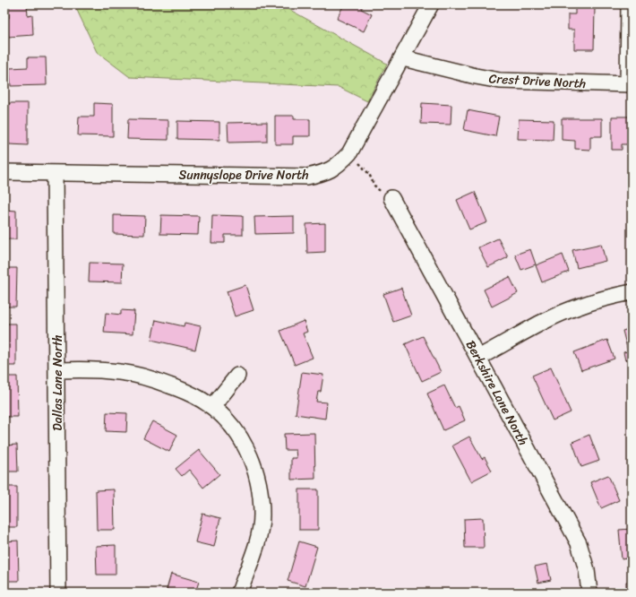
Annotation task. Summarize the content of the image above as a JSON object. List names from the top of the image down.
{
  "streets": {
    "street": [
      "Crest Drive North",
      "Sunnyslope Drive North",
      "Dallas Lane North",
      "Berkshire Lane North"
    ]
  },
  "crossings": [
    ["Crest Drive North", "Sunnyslope Drive North"],
    ["Sunnyslope Drive North", "Dallas Lane North"]
  ]
}
